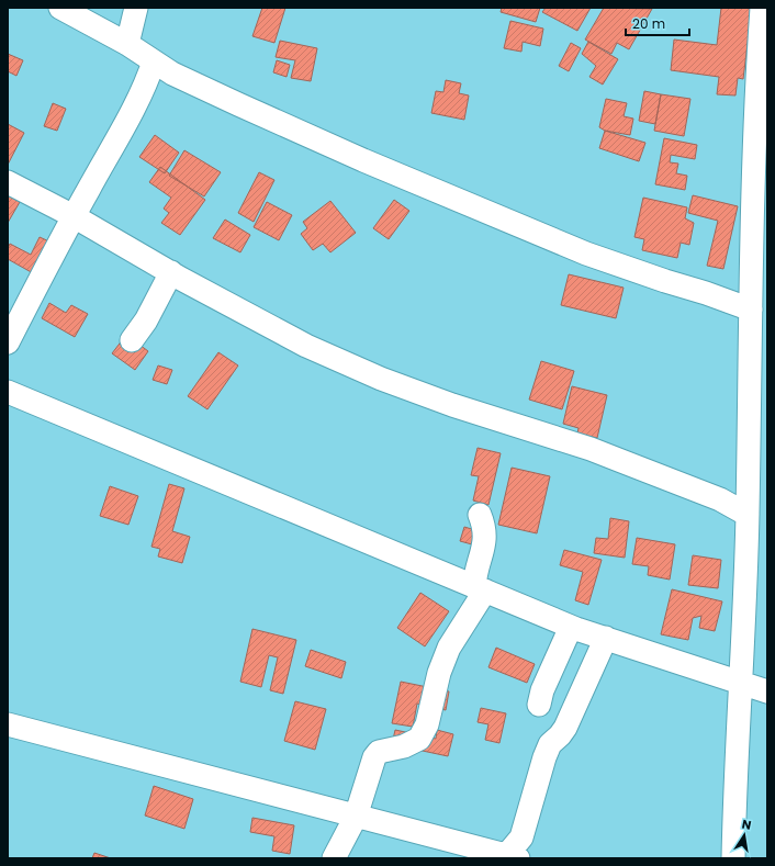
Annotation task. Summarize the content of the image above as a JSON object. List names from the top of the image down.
{
  "scale_bar": "20 m",
  "north": "top"
}
